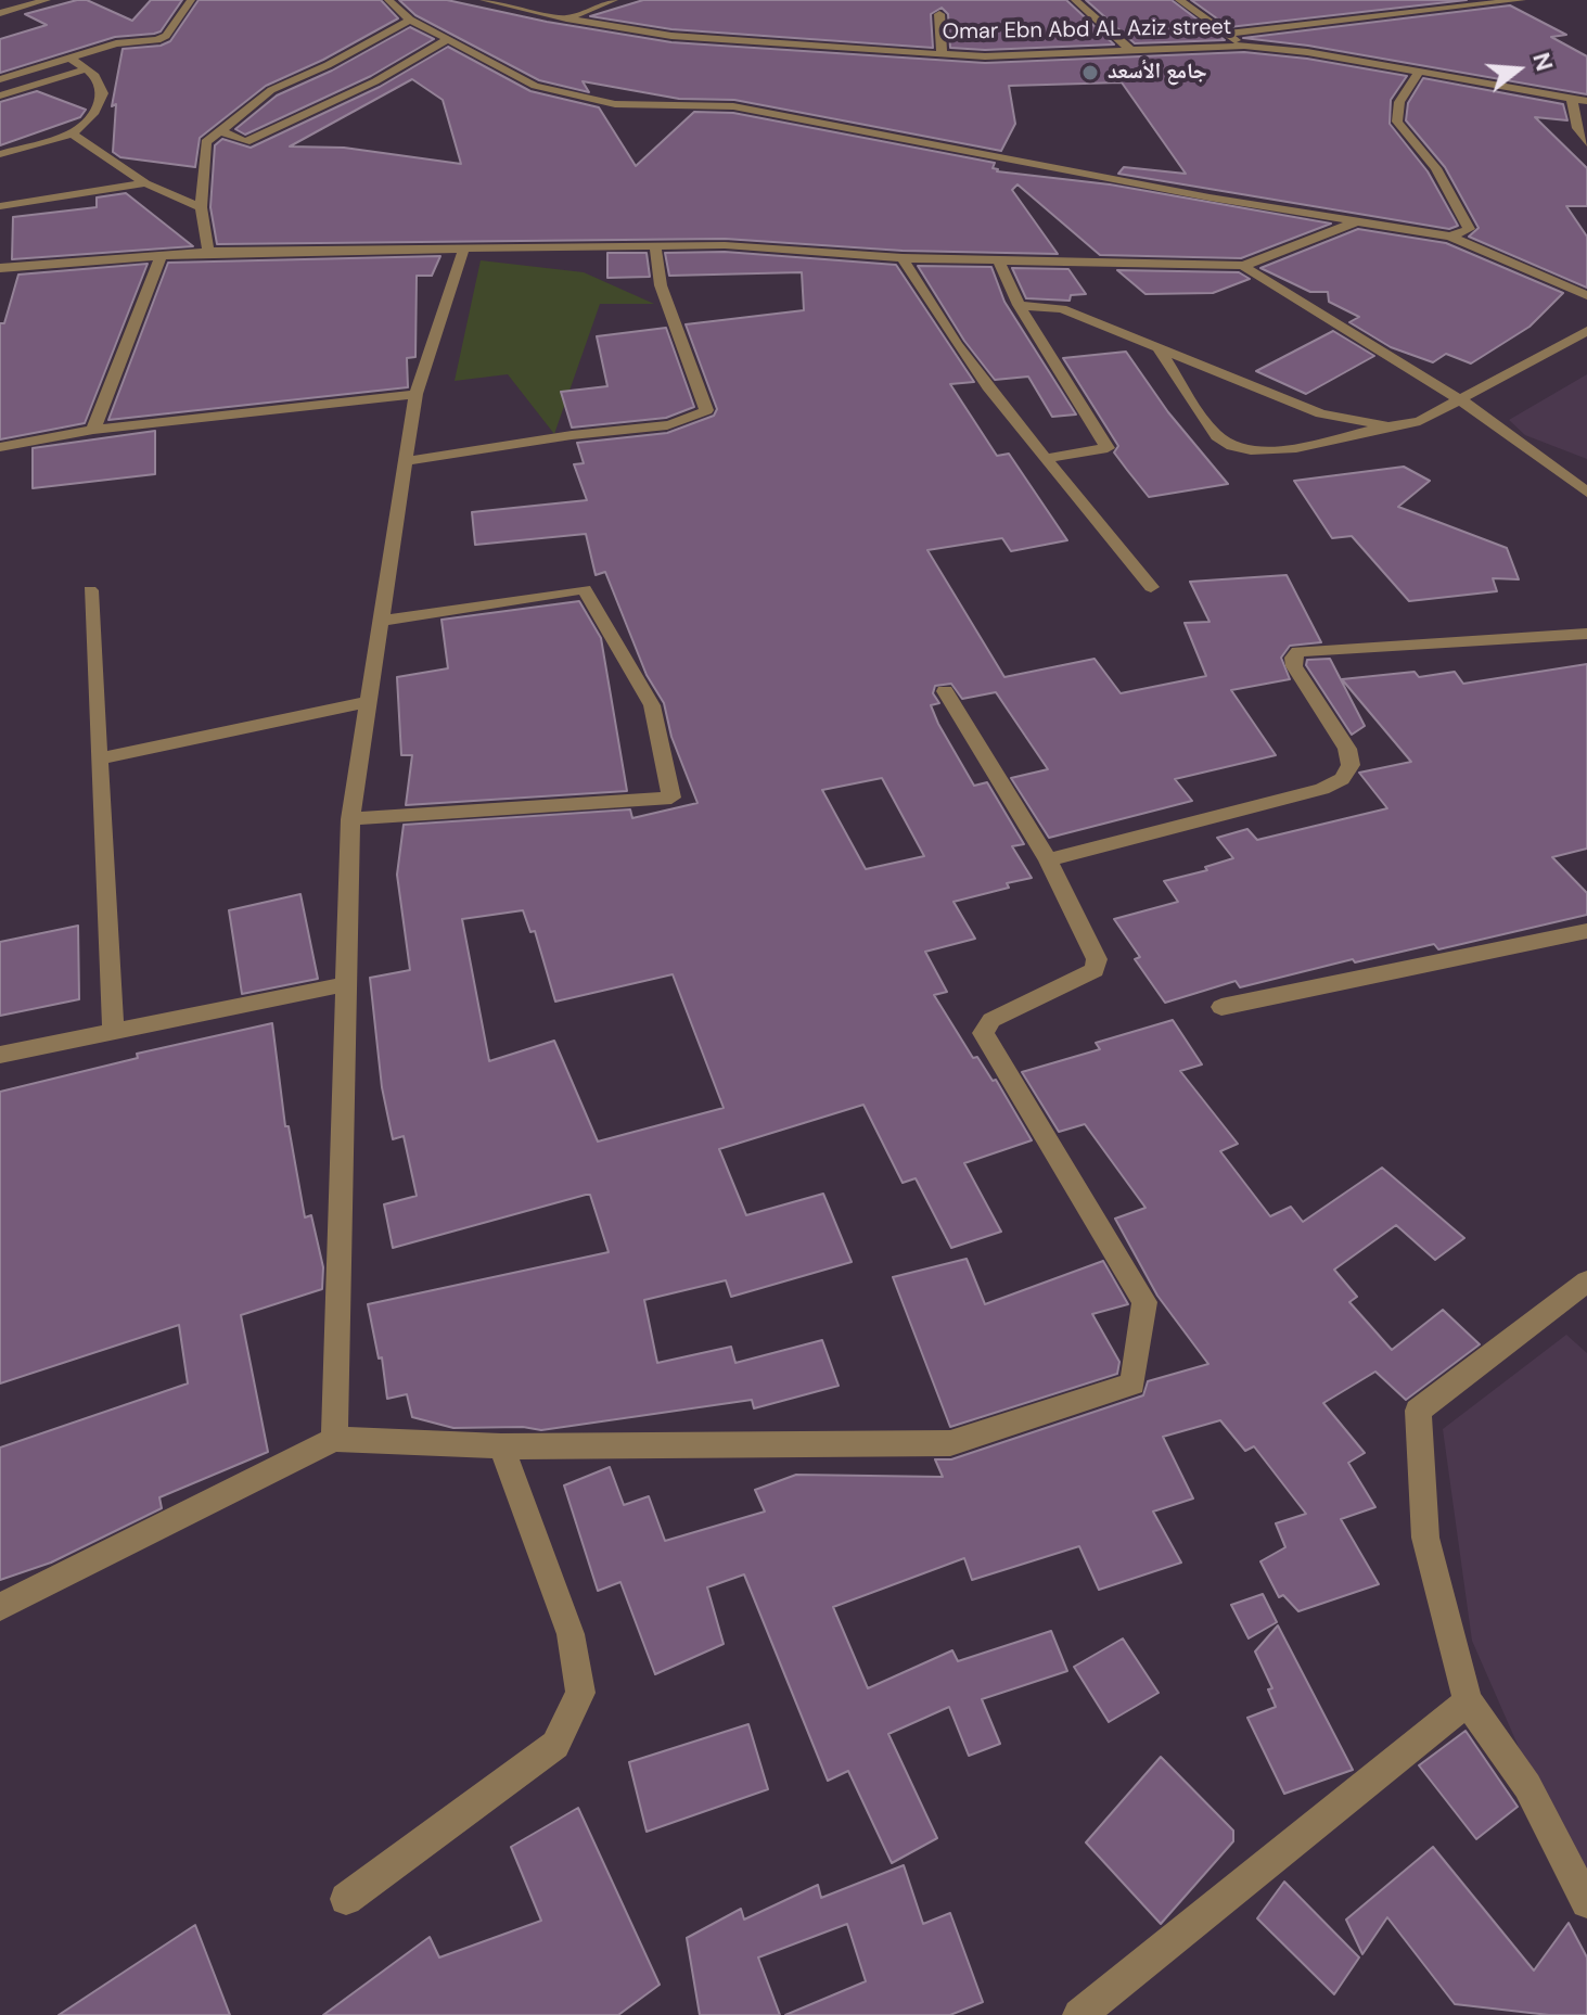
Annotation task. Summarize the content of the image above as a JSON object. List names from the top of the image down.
{
  "streets": {
    "street": ["Omar Ebn Abd AL Aziz street"]
  },
  "places": ["جامع الأسعد"],
  "north": "right"
}
